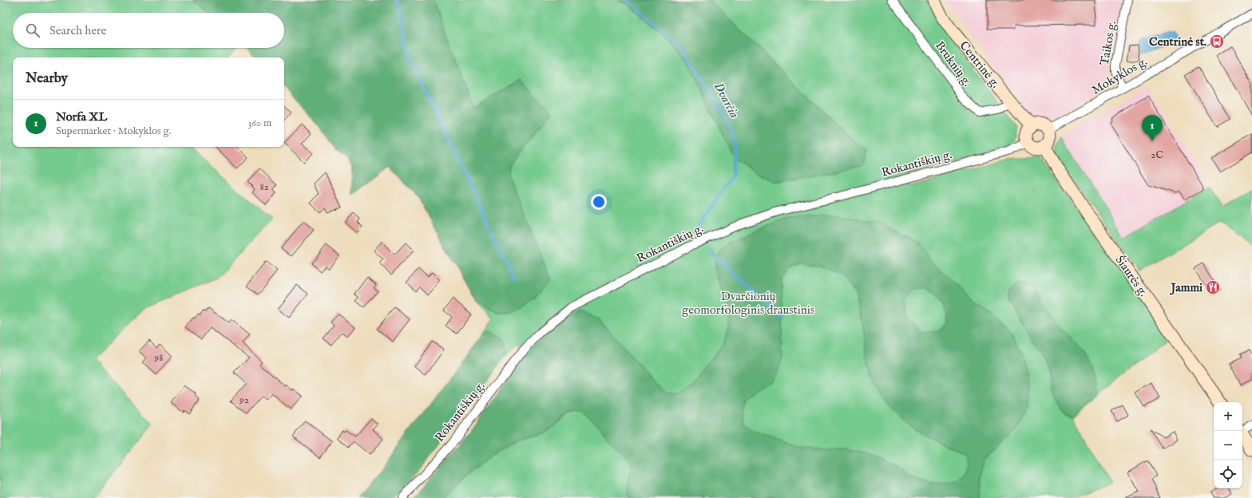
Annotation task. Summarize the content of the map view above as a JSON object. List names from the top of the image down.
{
  "streets": {
    "main road": ["Centrinė g.", "Šiaurės g."],
    "street": [
      "Taikos g.",
      "Bruknių g.",
      "Mokyklos g.",
      "Rokantiškių g."
    ]
  },
  "crossings": [
    ["Taikos g.", "Mokyklos g."],
    ["Bruknių g.", "Centrinė g."],
    ["Centrinė g.", "Mokyklos g."],
    ["Centrinė g.", "Rokantiškių g."],
    ["Centrinė g.", "Šiaurės g."],
    ["Mokyklos g.", "Rokantiškių g."],
    ["Mokyklos g.", "Šiaurės g."],
    ["Rokantiškių g.", "Šiaurės g."]
  ],
  "water": ["Dvarčia"],
  "parks": ["Dvarčionių geomorfologinis draustinis"],
  "places": {
    "bus stop": ["Centrinė st."],
    "restaurant": ["Jammi"]
  },
  "house_numbers": [
    "2C",
    "82",
    "98",
    "92"
  ],
  "page": {
    "search": "Search here",
    "heading": "Nearby",
    "list": [
      {
        "mark": "1",
        "name": "Norfa XL",
        "note": "Supermarket · Mokyklos g.",
        "value": "360 m"
      }
    ],
    "pins": "1",
    "map_buttons": ["+", "−"]
  }
}
